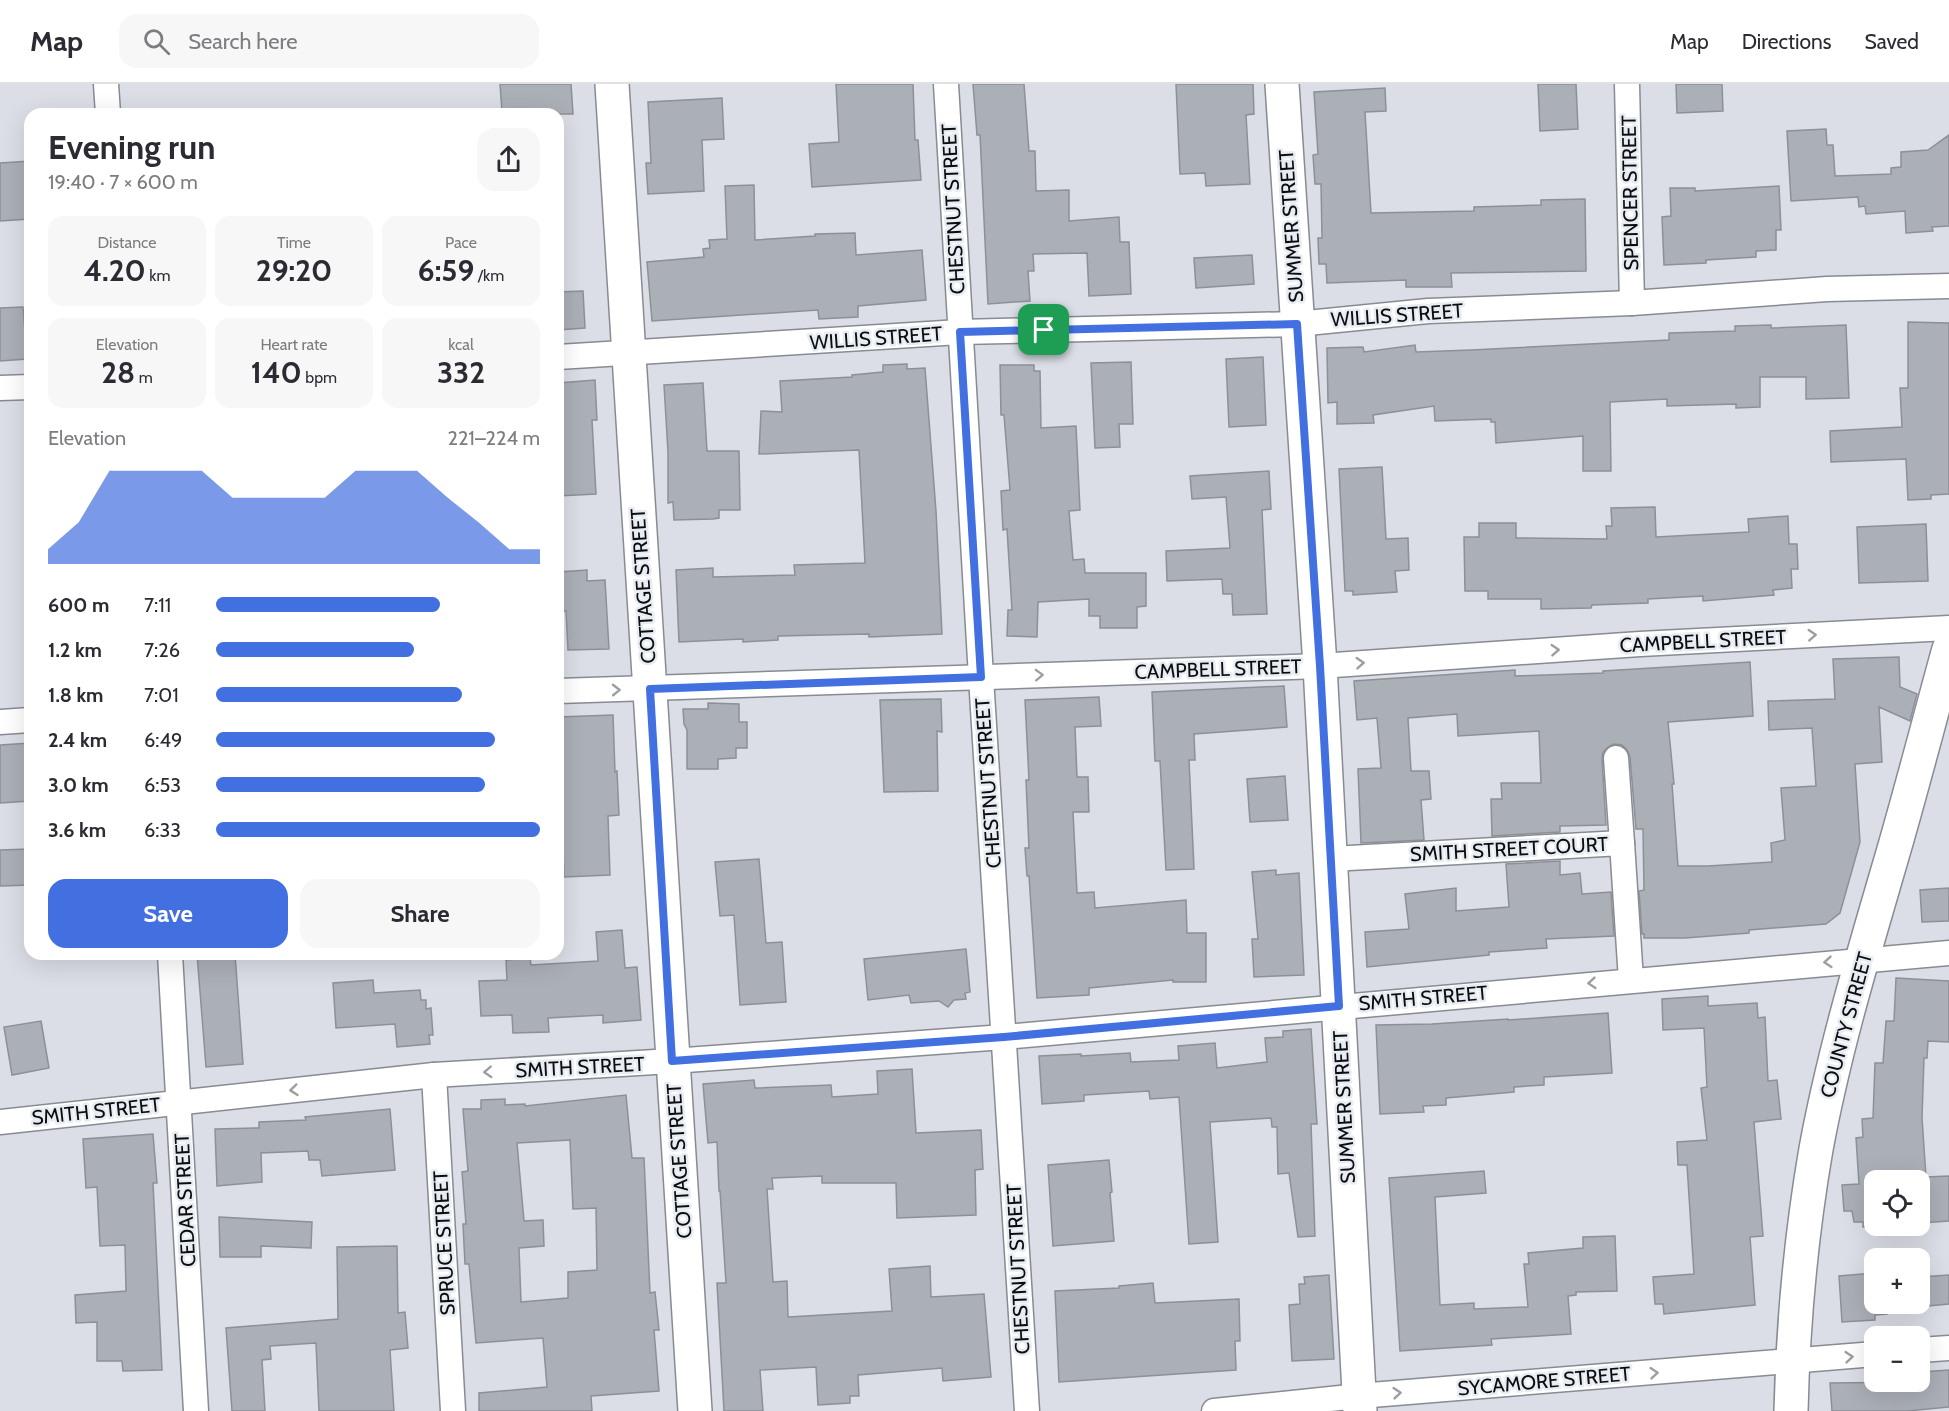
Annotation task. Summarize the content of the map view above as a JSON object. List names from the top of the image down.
{
  "streets": {
    "main road": ["SUMMER STREET", "COTTAGE STREET", "COUNTY STREET"],
    "street": [
      "SPENCER STREET",
      "CHESTNUT STREET",
      "WILLIS STREET",
      "CAMPBELL STREET",
      "SMITH STREET COURT",
      "SMITH STREET",
      "CEDAR STREET",
      "SPRUCE STREET",
      "SYCAMORE STREET"
    ]
  },
  "crossings": [
    ["SPENCER STREET", "WILLIS STREET"],
    ["CHESTNUT STREET", "WILLIS STREET"],
    ["CHESTNUT STREET", "CAMPBELL STREET"],
    ["CHESTNUT STREET", "SMITH STREET"],
    ["SUMMER STREET", "WILLIS STREET"],
    ["SUMMER STREET", "CAMPBELL STREET"],
    ["SUMMER STREET", "SMITH STREET COURT"],
    ["SUMMER STREET", "SMITH STREET"],
    ["SUMMER STREET", "SYCAMORE STREET"],
    ["WILLIS STREET", "COTTAGE STREET"],
    ["COTTAGE STREET", "CAMPBELL STREET"],
    ["COTTAGE STREET", "SMITH STREET"],
    ["SMITH STREET COURT", "SMITH STREET"],
    ["SMITH STREET", "COUNTY STREET"],
    ["SMITH STREET", "CEDAR STREET"],
    ["SMITH STREET", "SPRUCE STREET"],
    ["COUNTY STREET", "SYCAMORE STREET"]
  ],
  "one_way": ["CAMPBELL STREET", "SMITH STREET", "SYCAMORE STREET"],
  "page": {
    "header": "Map",
    "search": "Search here",
    "nav": ["Map", "Directions", "Saved"],
    "heading": ["Evening run", "19:40 · 7 × 600 m"],
    "stats": [
      ["Distance", "4.20 km"],
      ["Time", "29:20"],
      ["Pace", "6:59 /km"],
      ["Elevation", "28 m"],
      ["Heart rate", "140 bpm"],
      ["kcal", "332"]
    ],
    "chart": ["Elevation", "221–224 m"],
    "list": [
      {
        "name": "600 m",
        "note": "7:11"
      },
      {
        "name": "1.2 km",
        "note": "7:26"
      },
      {
        "name": "1.8 km",
        "note": "7:01"
      },
      {
        "name": "2.4 km",
        "note": "6:49"
      },
      {
        "name": "3.0 km",
        "note": "6:53"
      },
      {
        "name": "3.6 km",
        "note": "6:33"
      }
    ],
    "buttons": ["Save", "Share"],
    "map_buttons": ["+", "−"]
  }
}
